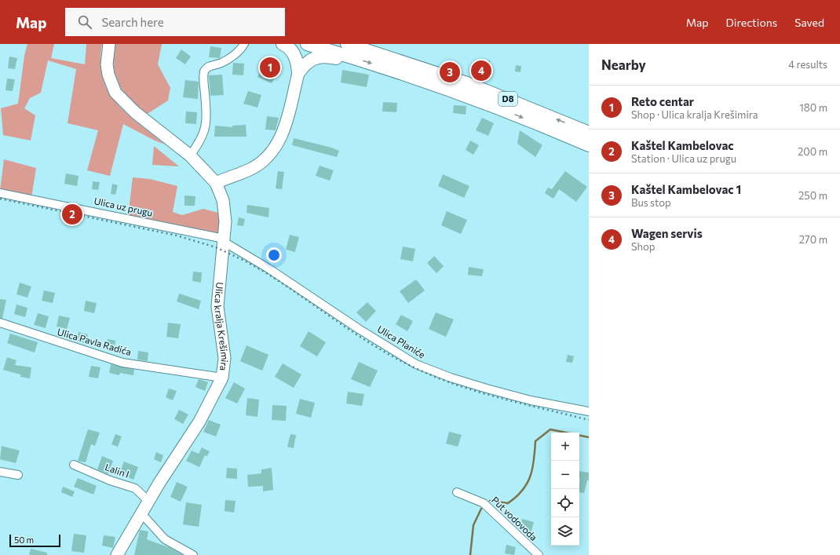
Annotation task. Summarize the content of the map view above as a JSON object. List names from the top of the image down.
{
  "streets": {
    "main road": ["D8"],
    "street": [
      "Ulica uz prugu",
      "Ulica kralja Krešimira",
      "Ulica Pavla Radića",
      "Ulica Planiće",
      "Lalin I",
      "Put vodovoda"
    ]
  },
  "crossings": [
    ["Ulica uz prugu", "Ulica kralja Krešimira"],
    ["Ulica uz prugu", "Ulica Planiće"],
    ["Ulica kralja Krešimira", "Ulica Pavla Radića"],
    ["Ulica kralja Krešimira", "Ulica Planiće"],
    ["Ulica kralja Krešimira", "Lalin I"]
  ],
  "scale_bar": "50 m",
  "page": {
    "header": "Map",
    "search": "Search here",
    "nav": ["Map", "Directions", "Saved"],
    "heading": ["Nearby", "4 results"],
    "pins": [
      "1",
      "4",
      "3",
      "2"
    ],
    "list": [
      {
        "mark": "1",
        "name": "Reto centar",
        "note": "Shop · Ulica kralja Krešimira",
        "value": "180 m"
      },
      {
        "mark": "2",
        "name": "Kaštel Kambelovac",
        "note": "Station · Ulica uz prugu",
        "value": "200 m"
      },
      {
        "mark": "3",
        "name": "Kaštel Kambelovac 1",
        "note": "Bus stop",
        "value": "250 m"
      },
      {
        "mark": "4",
        "name": "Wagen servis",
        "note": "Shop",
        "value": "270 m"
      }
    ],
    "map_buttons": ["+", "−"],
    "scale": "50 m"
  }
}
